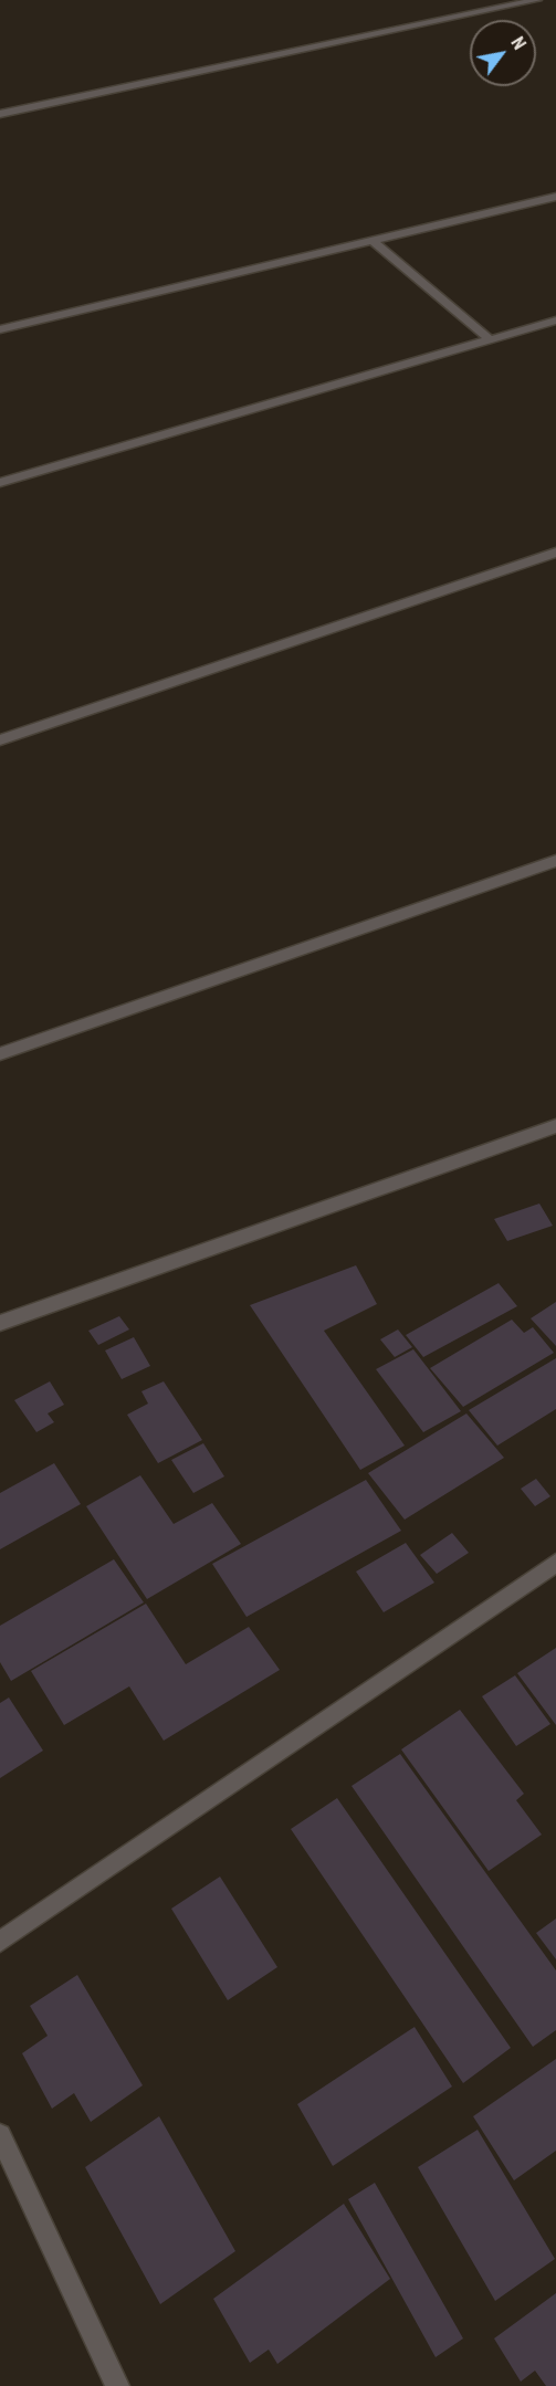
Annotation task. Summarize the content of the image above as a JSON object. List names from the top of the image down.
{
  "north": "top right"
}
